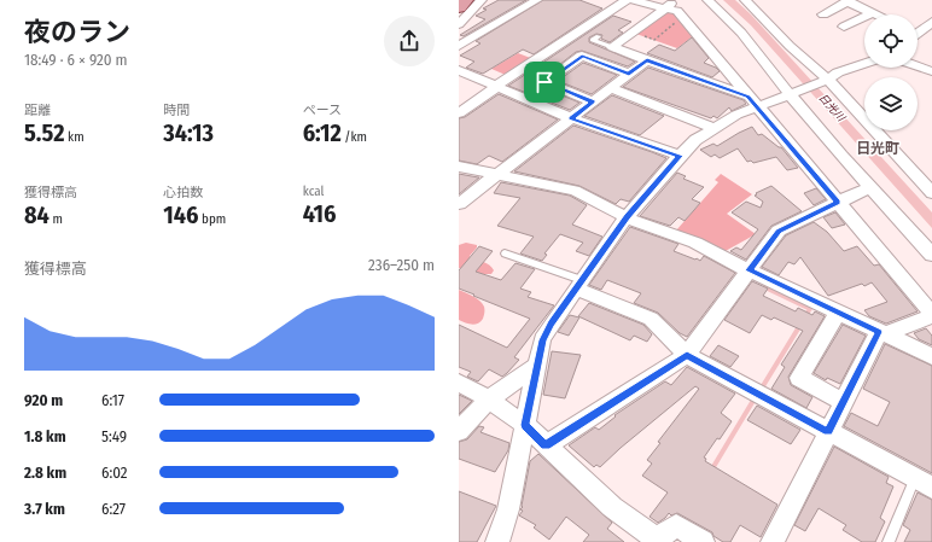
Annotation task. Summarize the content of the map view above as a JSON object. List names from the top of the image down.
{
  "districts": ["日光町"],
  "water": ["日光川"],
  "page": {
    "heading": ["夜のラン", "18:49 · 6 × 920 m"],
    "stats": [
      ["距離", "5.52 km"],
      ["時間", "34:13"],
      ["ペース", "6:12 /km"],
      ["獲得標高", "84 m"],
      ["心拍数", "146 bpm"],
      ["kcal", "416"]
    ],
    "chart": ["獲得標高", "236–250 m"],
    "list": [
      {
        "name": "920 m",
        "note": "6:17"
      },
      {
        "name": "1.8 km",
        "note": "5:49"
      },
      {
        "name": "2.8 km",
        "note": "6:02"
      },
      {
        "name": "3.7 km",
        "note": "6:27"
      }
    ]
  }
}
